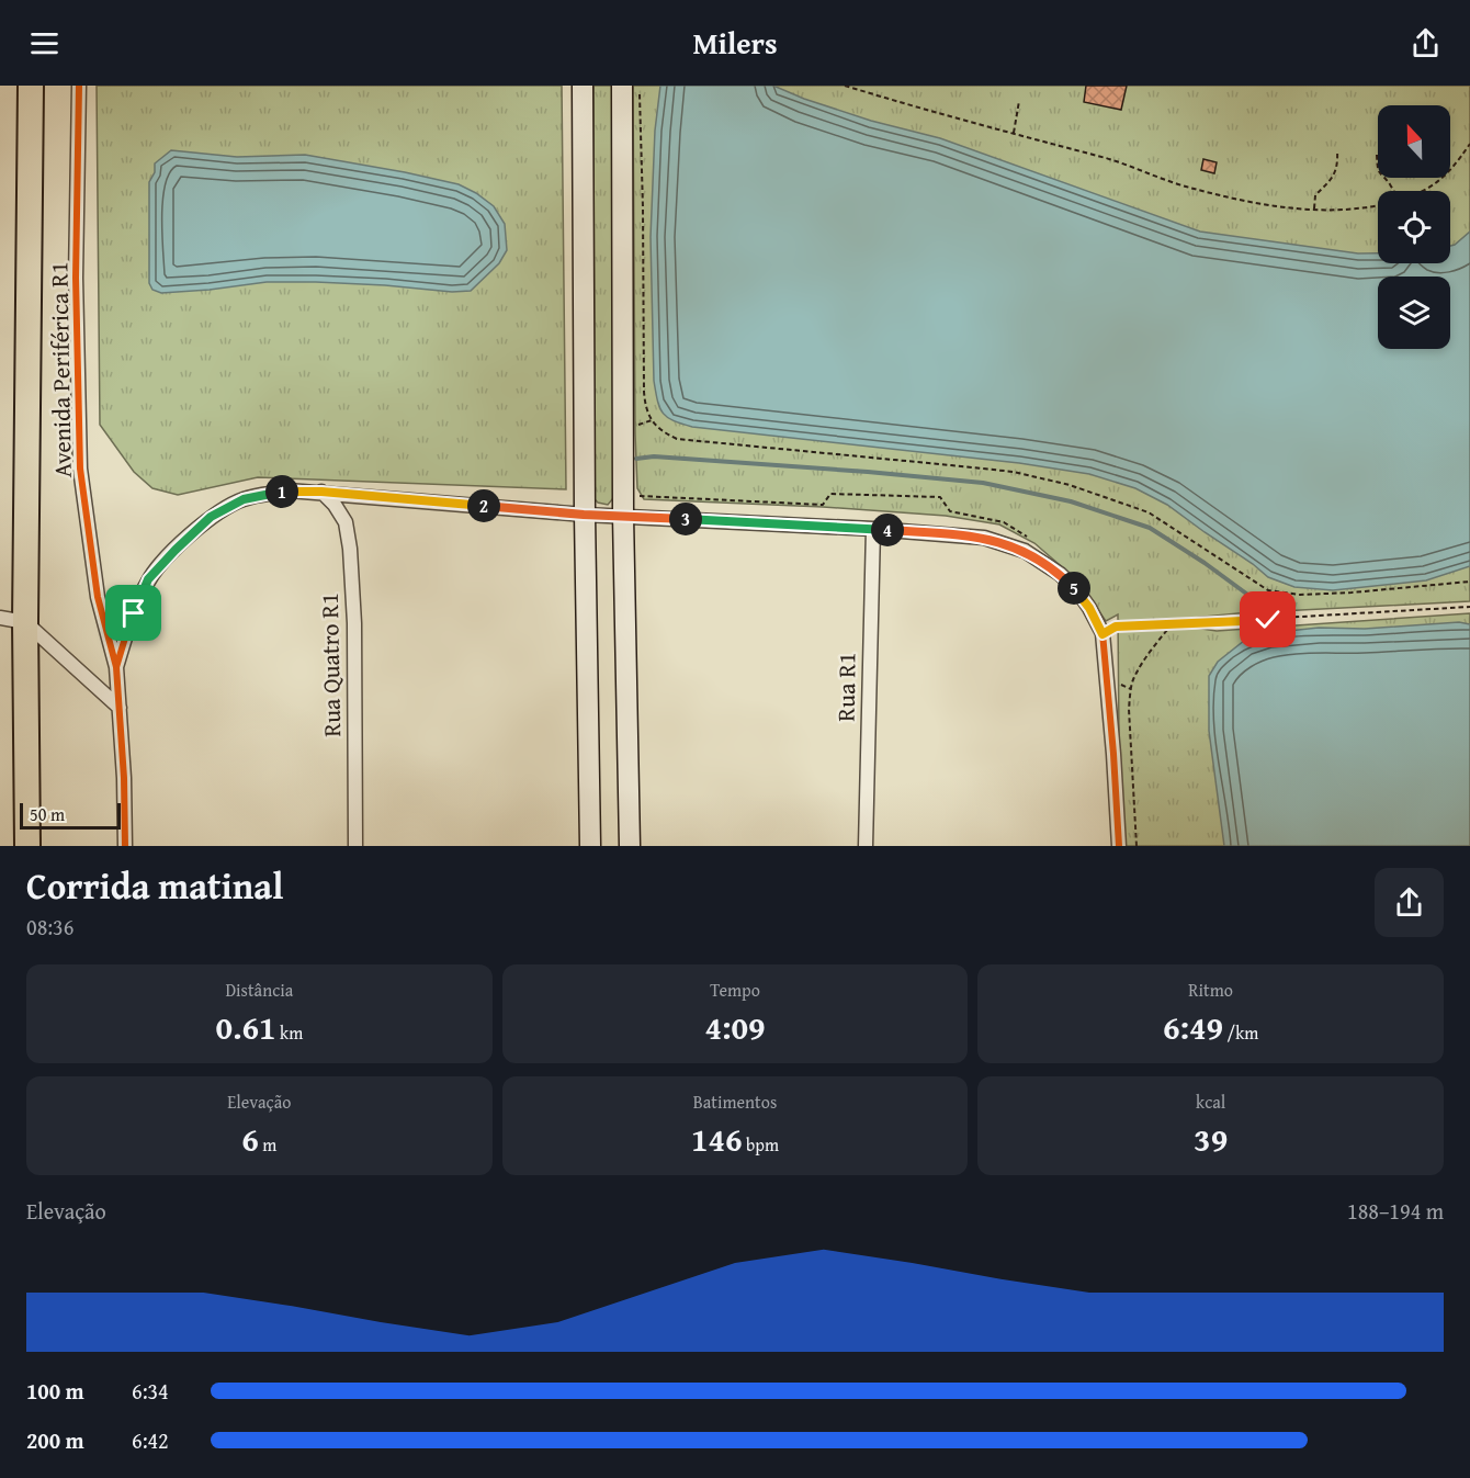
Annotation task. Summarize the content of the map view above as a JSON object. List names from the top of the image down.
{
  "streets": {
    "street": ["Avenida Periférica R1", "Rua Quatro R1", "Rua R1"]
  },
  "scale_bar": "50 m",
  "north": "top",
  "page": {
    "header": "Milers",
    "pins": [
      "1",
      "2",
      "3",
      "4",
      "5"
    ],
    "scale": "50 m",
    "heading": ["Corrida matinal", "08:36"],
    "stats": [
      ["Distância", "0.61 km"],
      ["Tempo", "4:09"],
      ["Ritmo", "6:49 /km"],
      ["Elevação", "6 m"],
      ["Batimentos", "146 bpm"],
      ["kcal", "39"]
    ],
    "chart": ["Elevação", "188–194 m"],
    "list": [
      {
        "name": "100 m",
        "note": "6:34"
      },
      {
        "name": "200 m",
        "note": "6:42"
      }
    ]
  }
}
